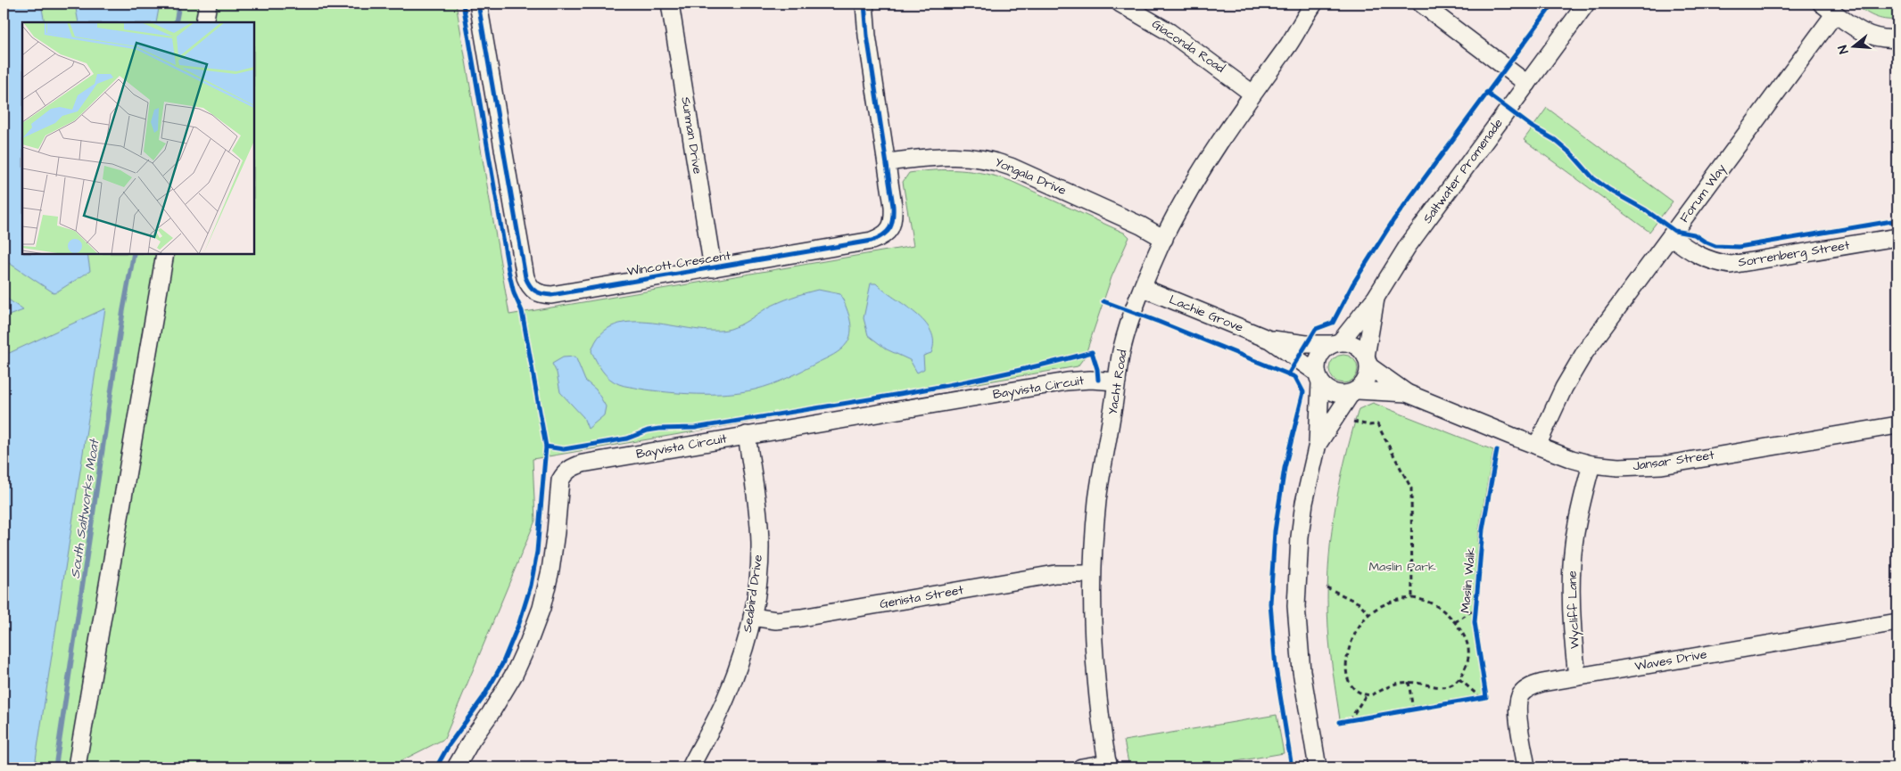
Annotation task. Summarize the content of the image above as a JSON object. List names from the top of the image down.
{
  "streets": {
    "street": [
      "Giaconda Road",
      "Sunman Drive",
      "Saltwater Promenade",
      "Yongala Drive",
      "Forum Way",
      "Sorrenberg Street",
      "Wincott Crescent",
      "Lachie Grove",
      "Yacht Road",
      "Bayvista Circuit",
      "Jansar Street",
      "Seabird Drive",
      "Genista Street",
      "Wycliff Lane",
      "Waves Drive"
    ],
    "cycle path": ["Maslin Walk"]
  },
  "crossings": [
    ["Giaconda Road", "Yacht Road"],
    ["Sunman Drive", "Wincott Crescent"],
    ["Saltwater Promenade", "Lachie Grove"],
    ["Saltwater Promenade", "Jansar Street"],
    ["Yongala Drive", "Wincott Crescent"],
    ["Yongala Drive", "Yacht Road"],
    ["Forum Way", "Sorrenberg Street"],
    ["Forum Way", "Jansar Street"],
    ["Lachie Grove", "Yacht Road"],
    ["Lachie Grove", "Jansar Street"],
    ["Yacht Road", "Bayvista Circuit"],
    ["Yacht Road", "Genista Street"],
    ["Bayvista Circuit", "Seabird Drive"],
    ["Jansar Street", "Wycliff Lane"],
    ["Seabird Drive", "Genista Street"],
    ["Wycliff Lane", "Waves Drive"]
  ],
  "water": ["South Saltworks Moat"],
  "parks": ["Maslin Park"],
  "north": "left"
}
